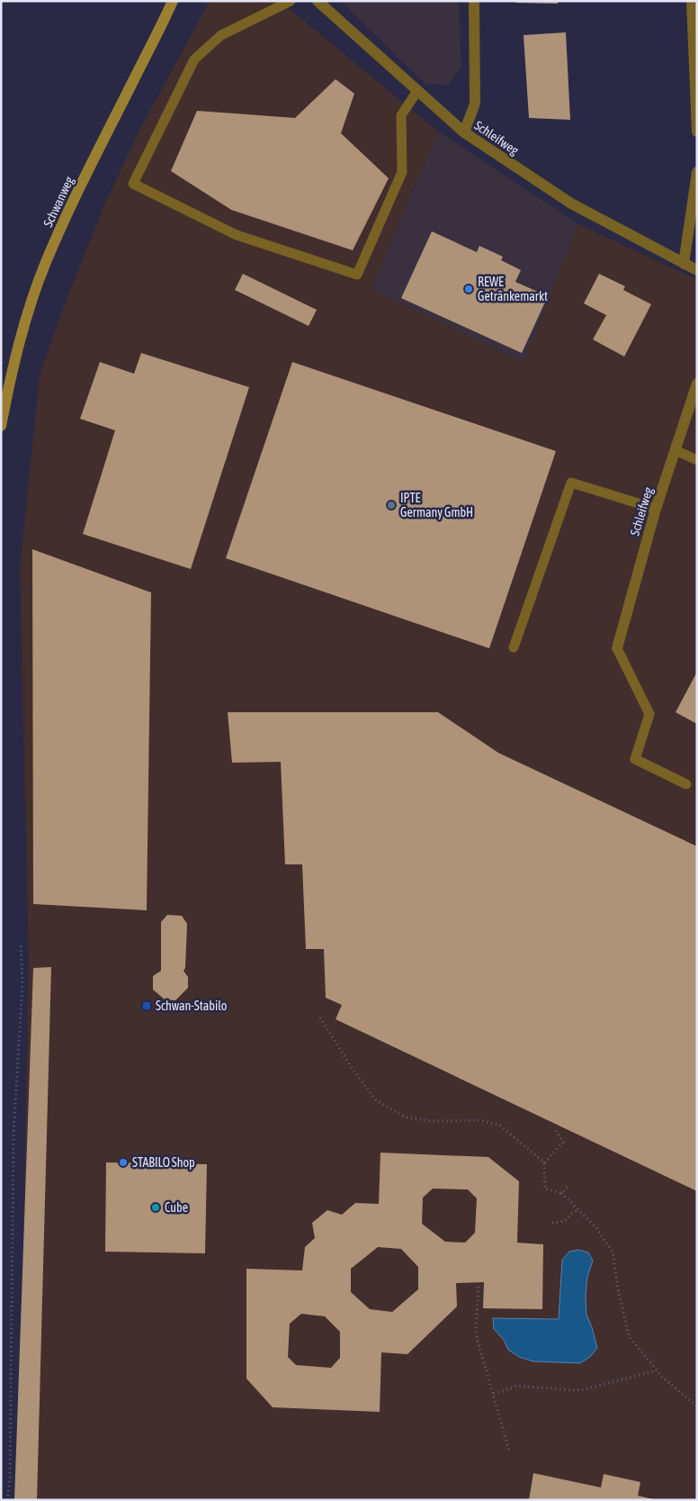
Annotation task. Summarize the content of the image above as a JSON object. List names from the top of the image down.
{
  "streets": {
    "main road": ["Schwanweg"],
    "street": ["Schleifweg"]
  },
  "places": {
    "other": [
      "REWE Getränkemarkt",
      "IPTE Germany GmbH",
      "STABILO Shop",
      "Cube"
    ],
    "transit": ["Schwan-Stabilo"]
  }
}
